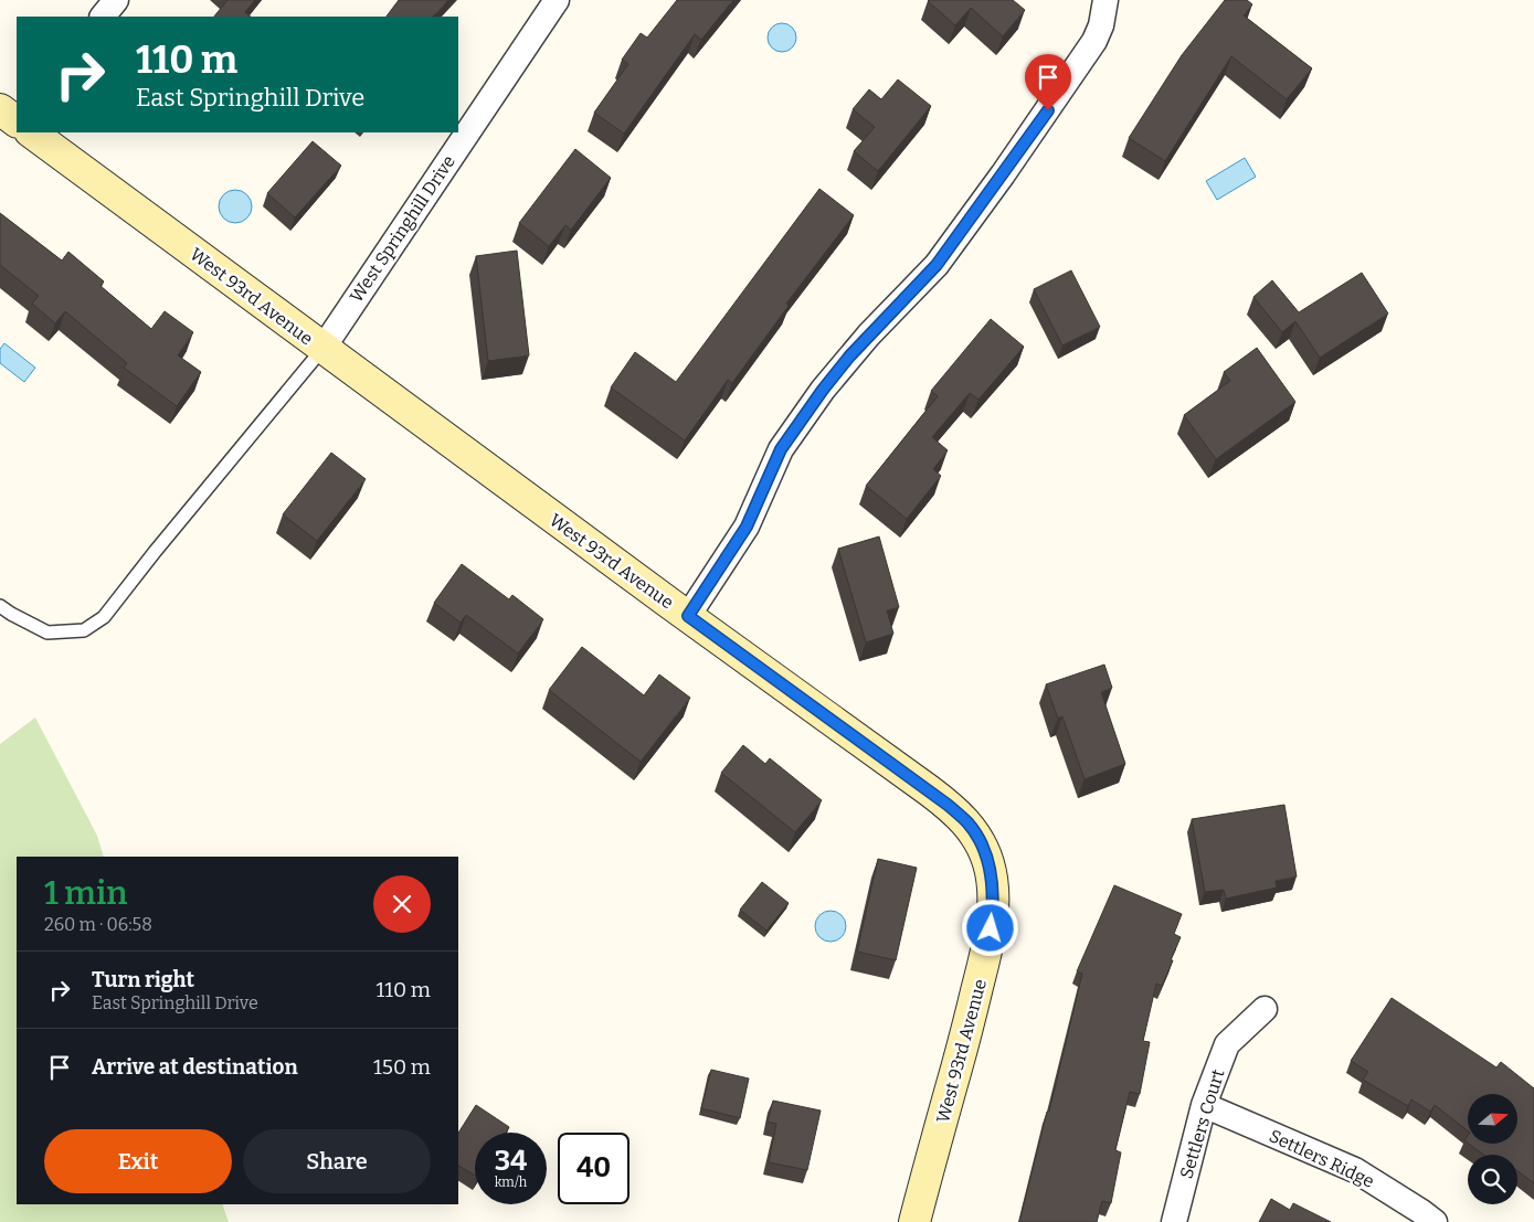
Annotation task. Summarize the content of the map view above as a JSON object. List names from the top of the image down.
{
  "streets": {
    "street": [
      "West Springhill Drive",
      "West 93rd Avenue",
      "Settlers Court",
      "Settlers Ridge"
    ]
  },
  "crossings": [
    ["West Springhill Drive", "West 93rd Avenue"],
    ["Settlers Court", "Settlers Ridge"]
  ],
  "north": "right",
  "page": {
    "turn": ["110 m", "East Springhill Drive"],
    "heading": ["1 min", "260 m · 06:58"],
    "list": [
      {
        "name": "Turn right",
        "note": "East Springhill Drive",
        "value": "110 m"
      },
      {
        "name": "Arrive at destination",
        "value": "150 m"
      }
    ],
    "buttons": ["Exit", "Share"],
    "speed": "34 km/h",
    "limit": "40"
  }
}
